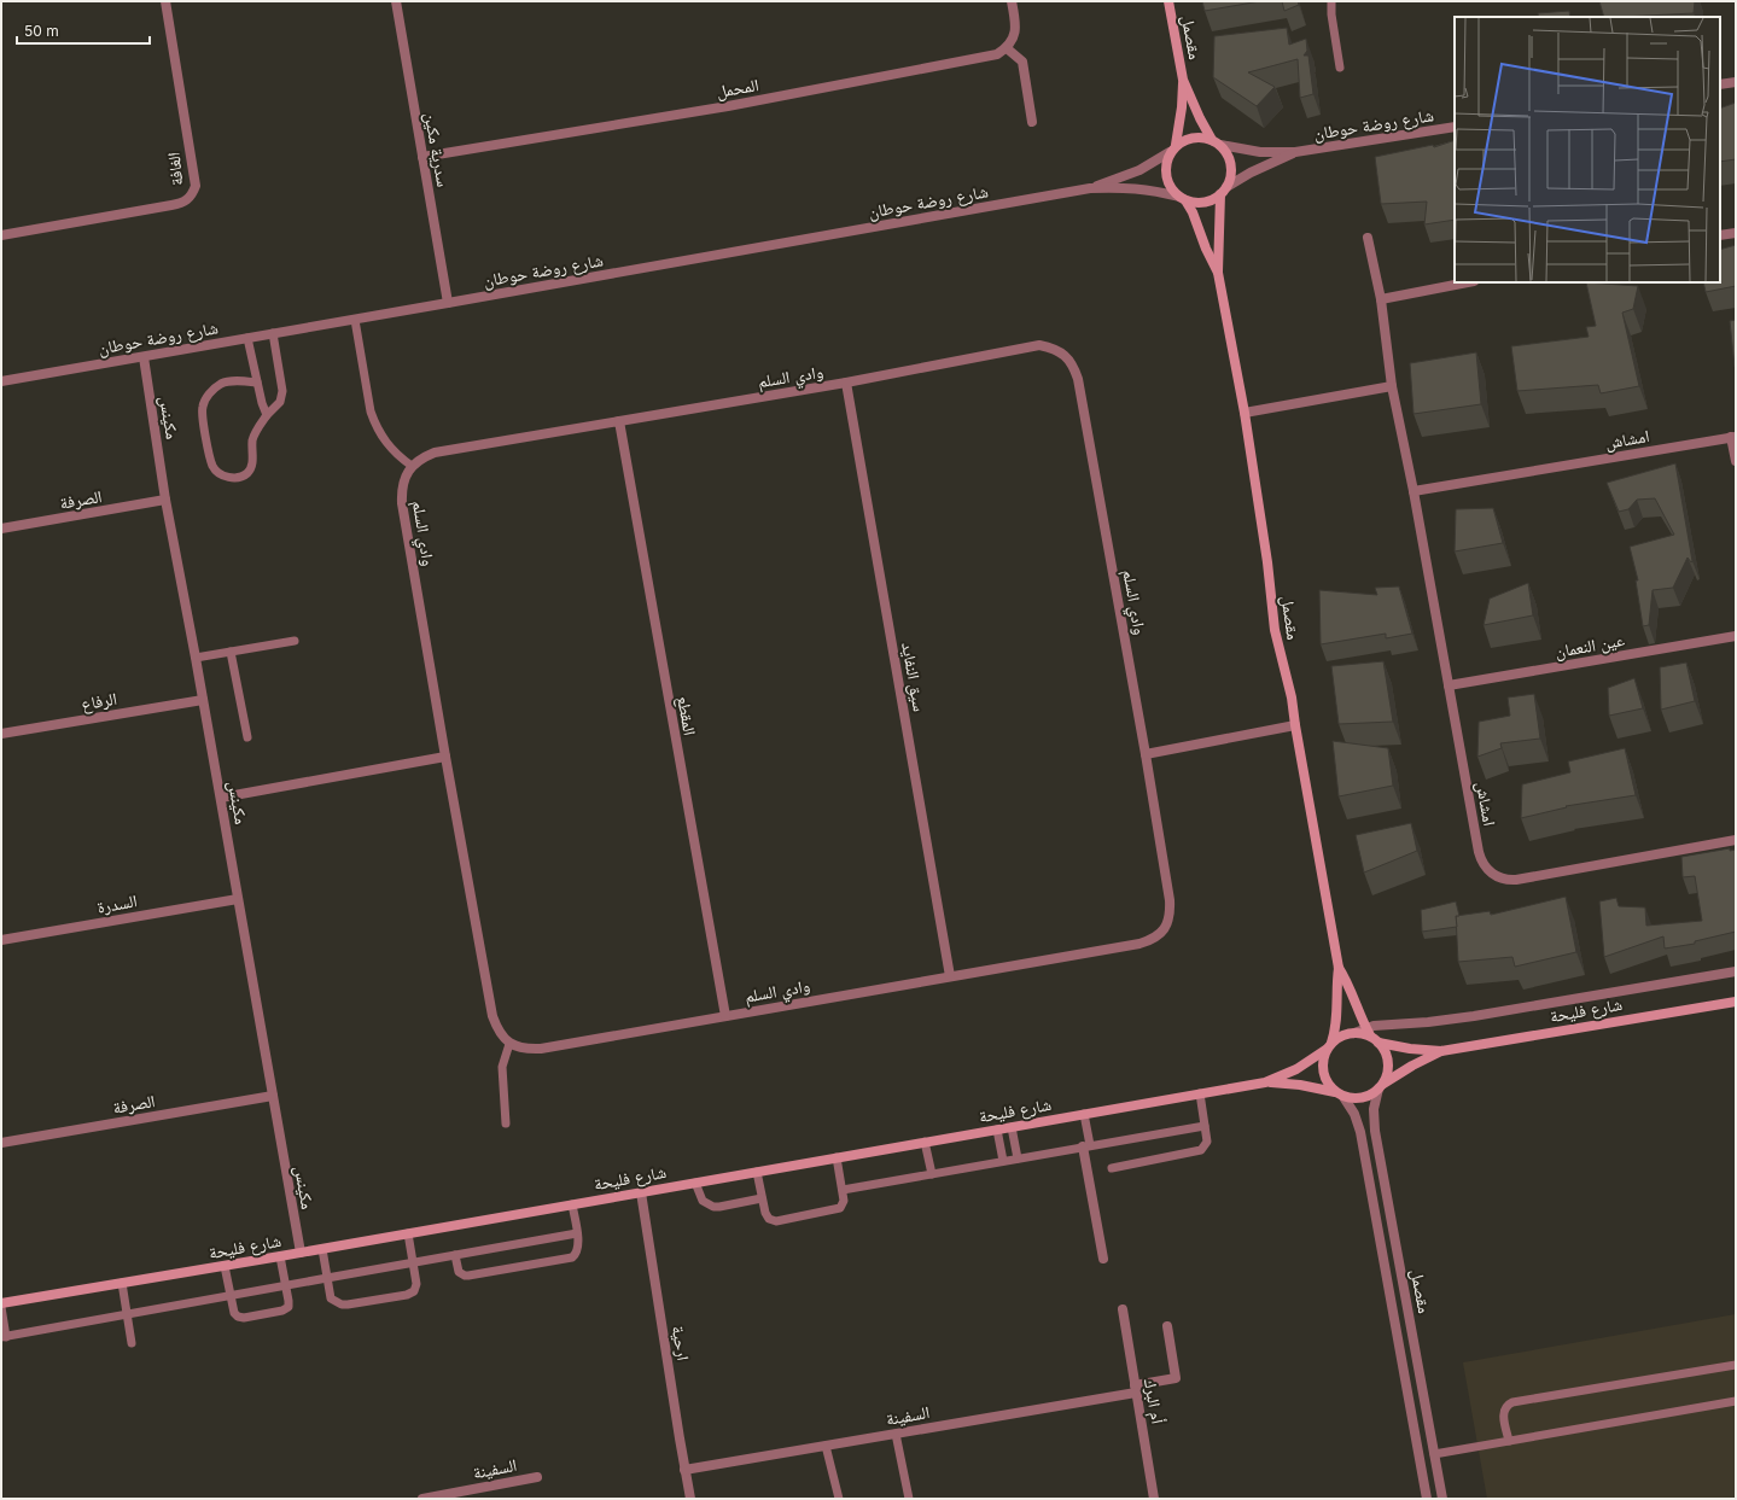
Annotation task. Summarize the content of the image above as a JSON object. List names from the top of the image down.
{
  "streets": {
    "street": [
      "مقصمل",
      "المحمل",
      "شارع روضة حوطان",
      "سدرية مكين",
      "الغافة",
      "وادي السلم",
      "مكينس",
      "امشاش",
      "الصرفة",
      "عين النعمان",
      "سيق النفايد",
      "الرفاع",
      "المقطع",
      "السدرة",
      "شارع فليحة",
      "ارحية",
      "أم البرك",
      "السفينة"
    ]
  },
  "crossings": [
    ["مقصمل", "شارع روضة حوطان"],
    ["مقصمل", "شارع فليحة"],
    ["المحمل", "سدرية مكين"],
    ["شارع روضة حوطان", "سدرية مكين"],
    ["شارع روضة حوطان", "مكينس"],
    ["وادي السلم", "سيق النفايد"],
    ["وادي السلم", "المقطع"],
    ["مكينس", "الصرفة"],
    ["مكينس", "الرفاع"],
    ["مكينس", "السدرة"],
    ["مكينس", "شارع فليحة"],
    ["امشاش", "عين النعمان"],
    ["شارع فليحة", "ارحية"],
    ["ارحية", "السفينة"],
    ["أم البرك", "السفينة"]
  ],
  "scale_bar": "50 m"
}
